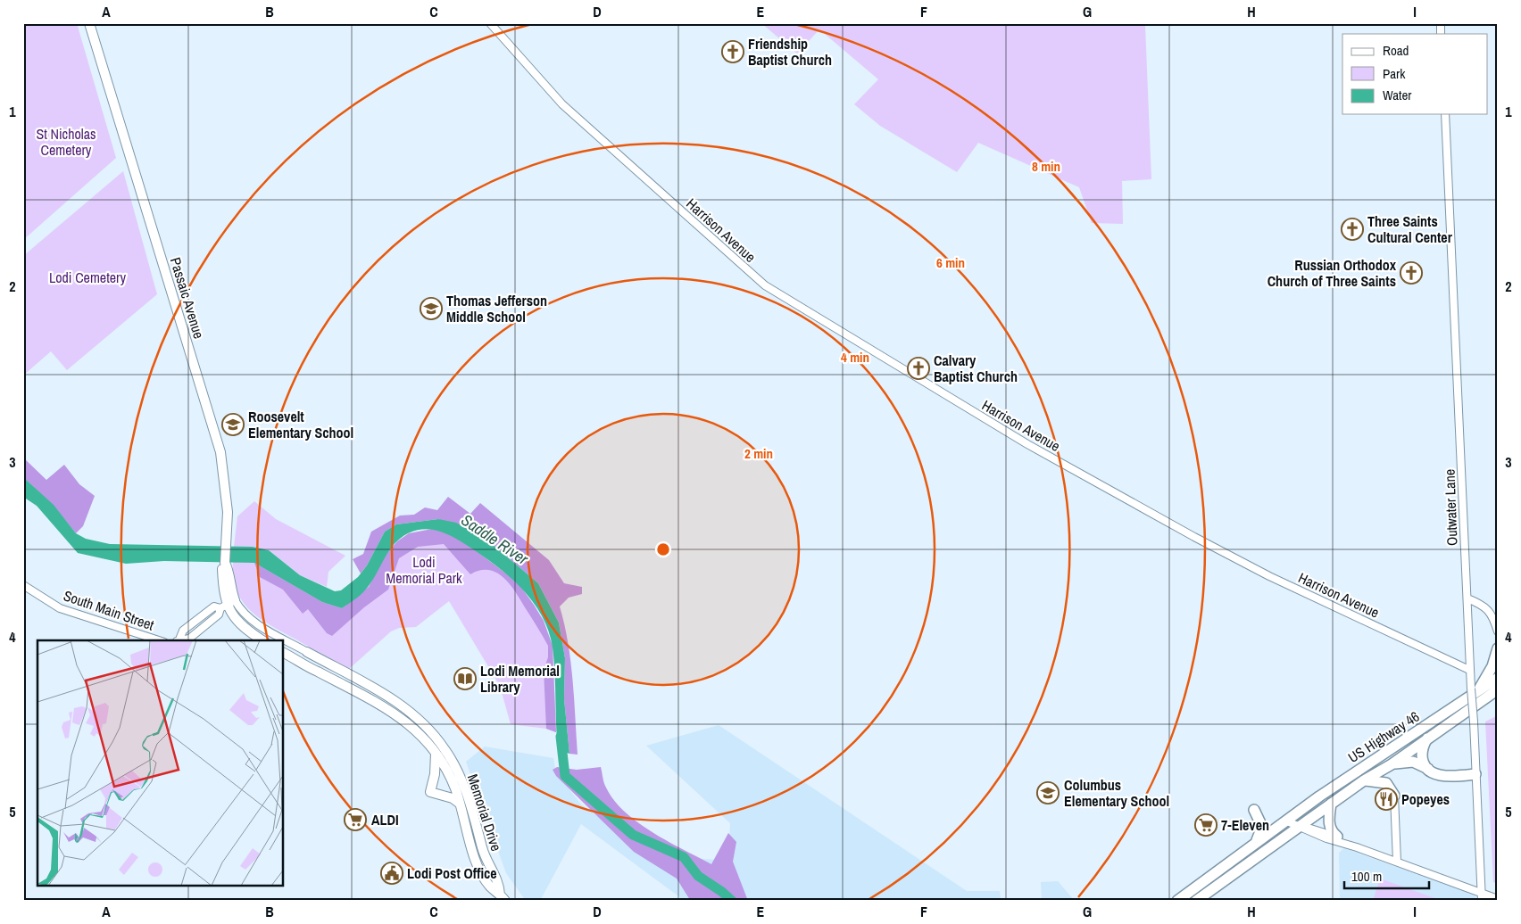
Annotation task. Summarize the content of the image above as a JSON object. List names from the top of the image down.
{
  "streets": {
    "highway": ["US Highway 46"],
    "main road": ["Passaic Avenue", "Memorial Drive"],
    "street": ["Harrison Avenue", "Outwater Lane", "South Main Street"]
  },
  "crossings": [
    ["Harrison Avenue", "Outwater Lane"],
    ["Outwater Lane", "US Highway 46"]
  ],
  "water": ["Saddle River"],
  "parks": ["St Nicholas Cemetery", "Lodi Cemetery", "Lodi Memorial Park"],
  "places": {
    "church": [
      "Friendship Baptist Church",
      "Three Saints Cultural Center",
      "Russian Orthodox Church of Three Saints",
      "Calvary Baptist Church"
    ],
    "school or university": ["Thomas Jefferson Middle School", "Roosevelt Elementary School", "Columbus Elementary School"],
    "library": ["Lodi Memorial Library"],
    "restaurant": ["Popeyes"],
    "supermarket": ["ALDI", "7-Eleven"],
    "public building": ["Lodi Post Office"]
  },
  "legend": ["Road", "Park", "Water"],
  "scale_bar": "100 m",
  "grid": {
    "columns": [
      "A",
      "B",
      "C",
      "D",
      "E",
      "F",
      "G",
      "H",
      "I"
    ],
    "rows": [
      "1",
      "2",
      "3",
      "4",
      "5"
    ]
  },
  "rings": [
    "8 min",
    "6 min",
    "4 min",
    "2 min"
  ]
}
